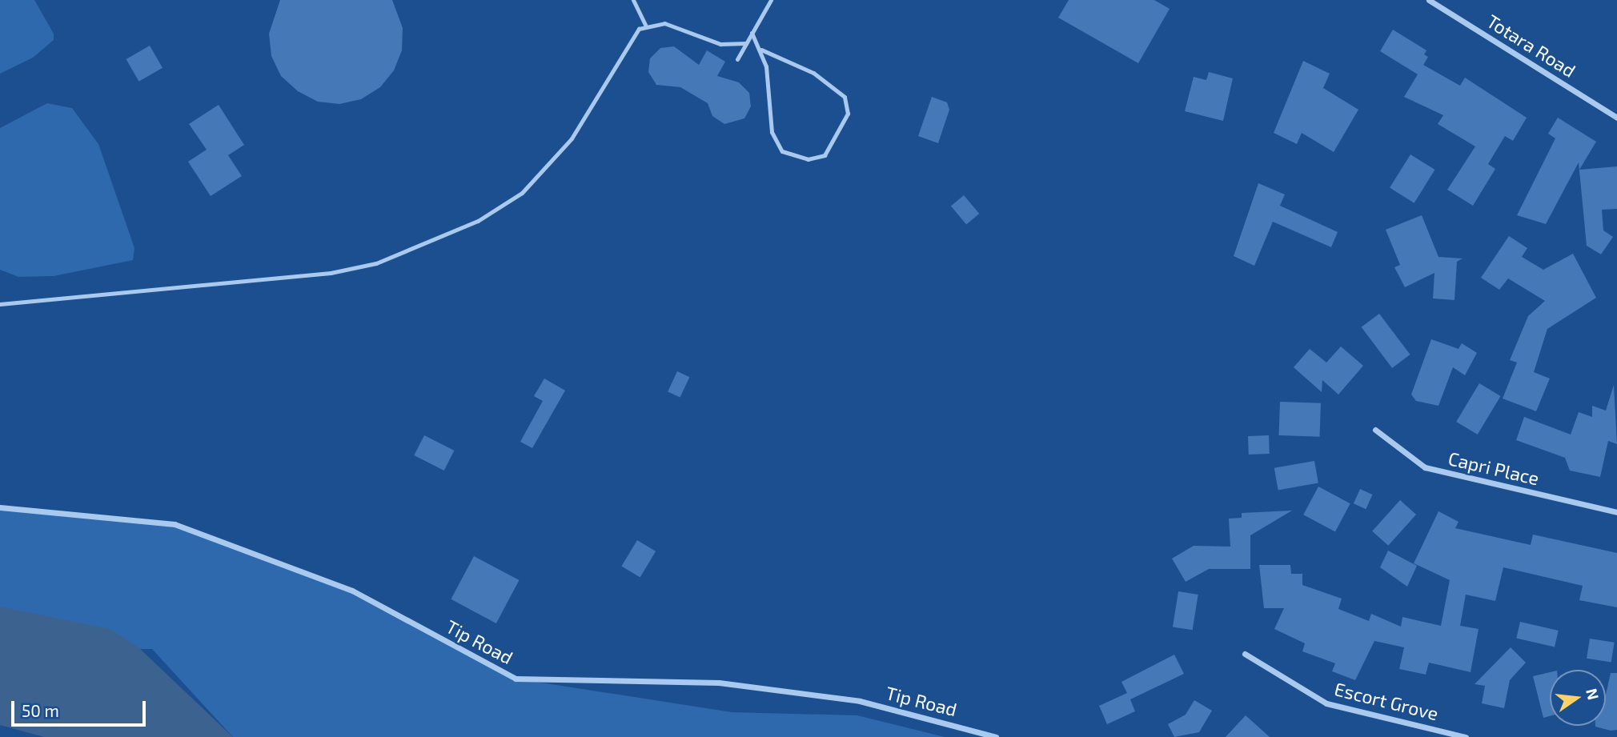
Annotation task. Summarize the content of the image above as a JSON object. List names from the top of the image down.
{
  "streets": {
    "street": [
      "Totara Road",
      "Capri Place",
      "Tip Road",
      "Escort Grove"
    ]
  },
  "scale_bar": "50 m",
  "north": "right"
}
